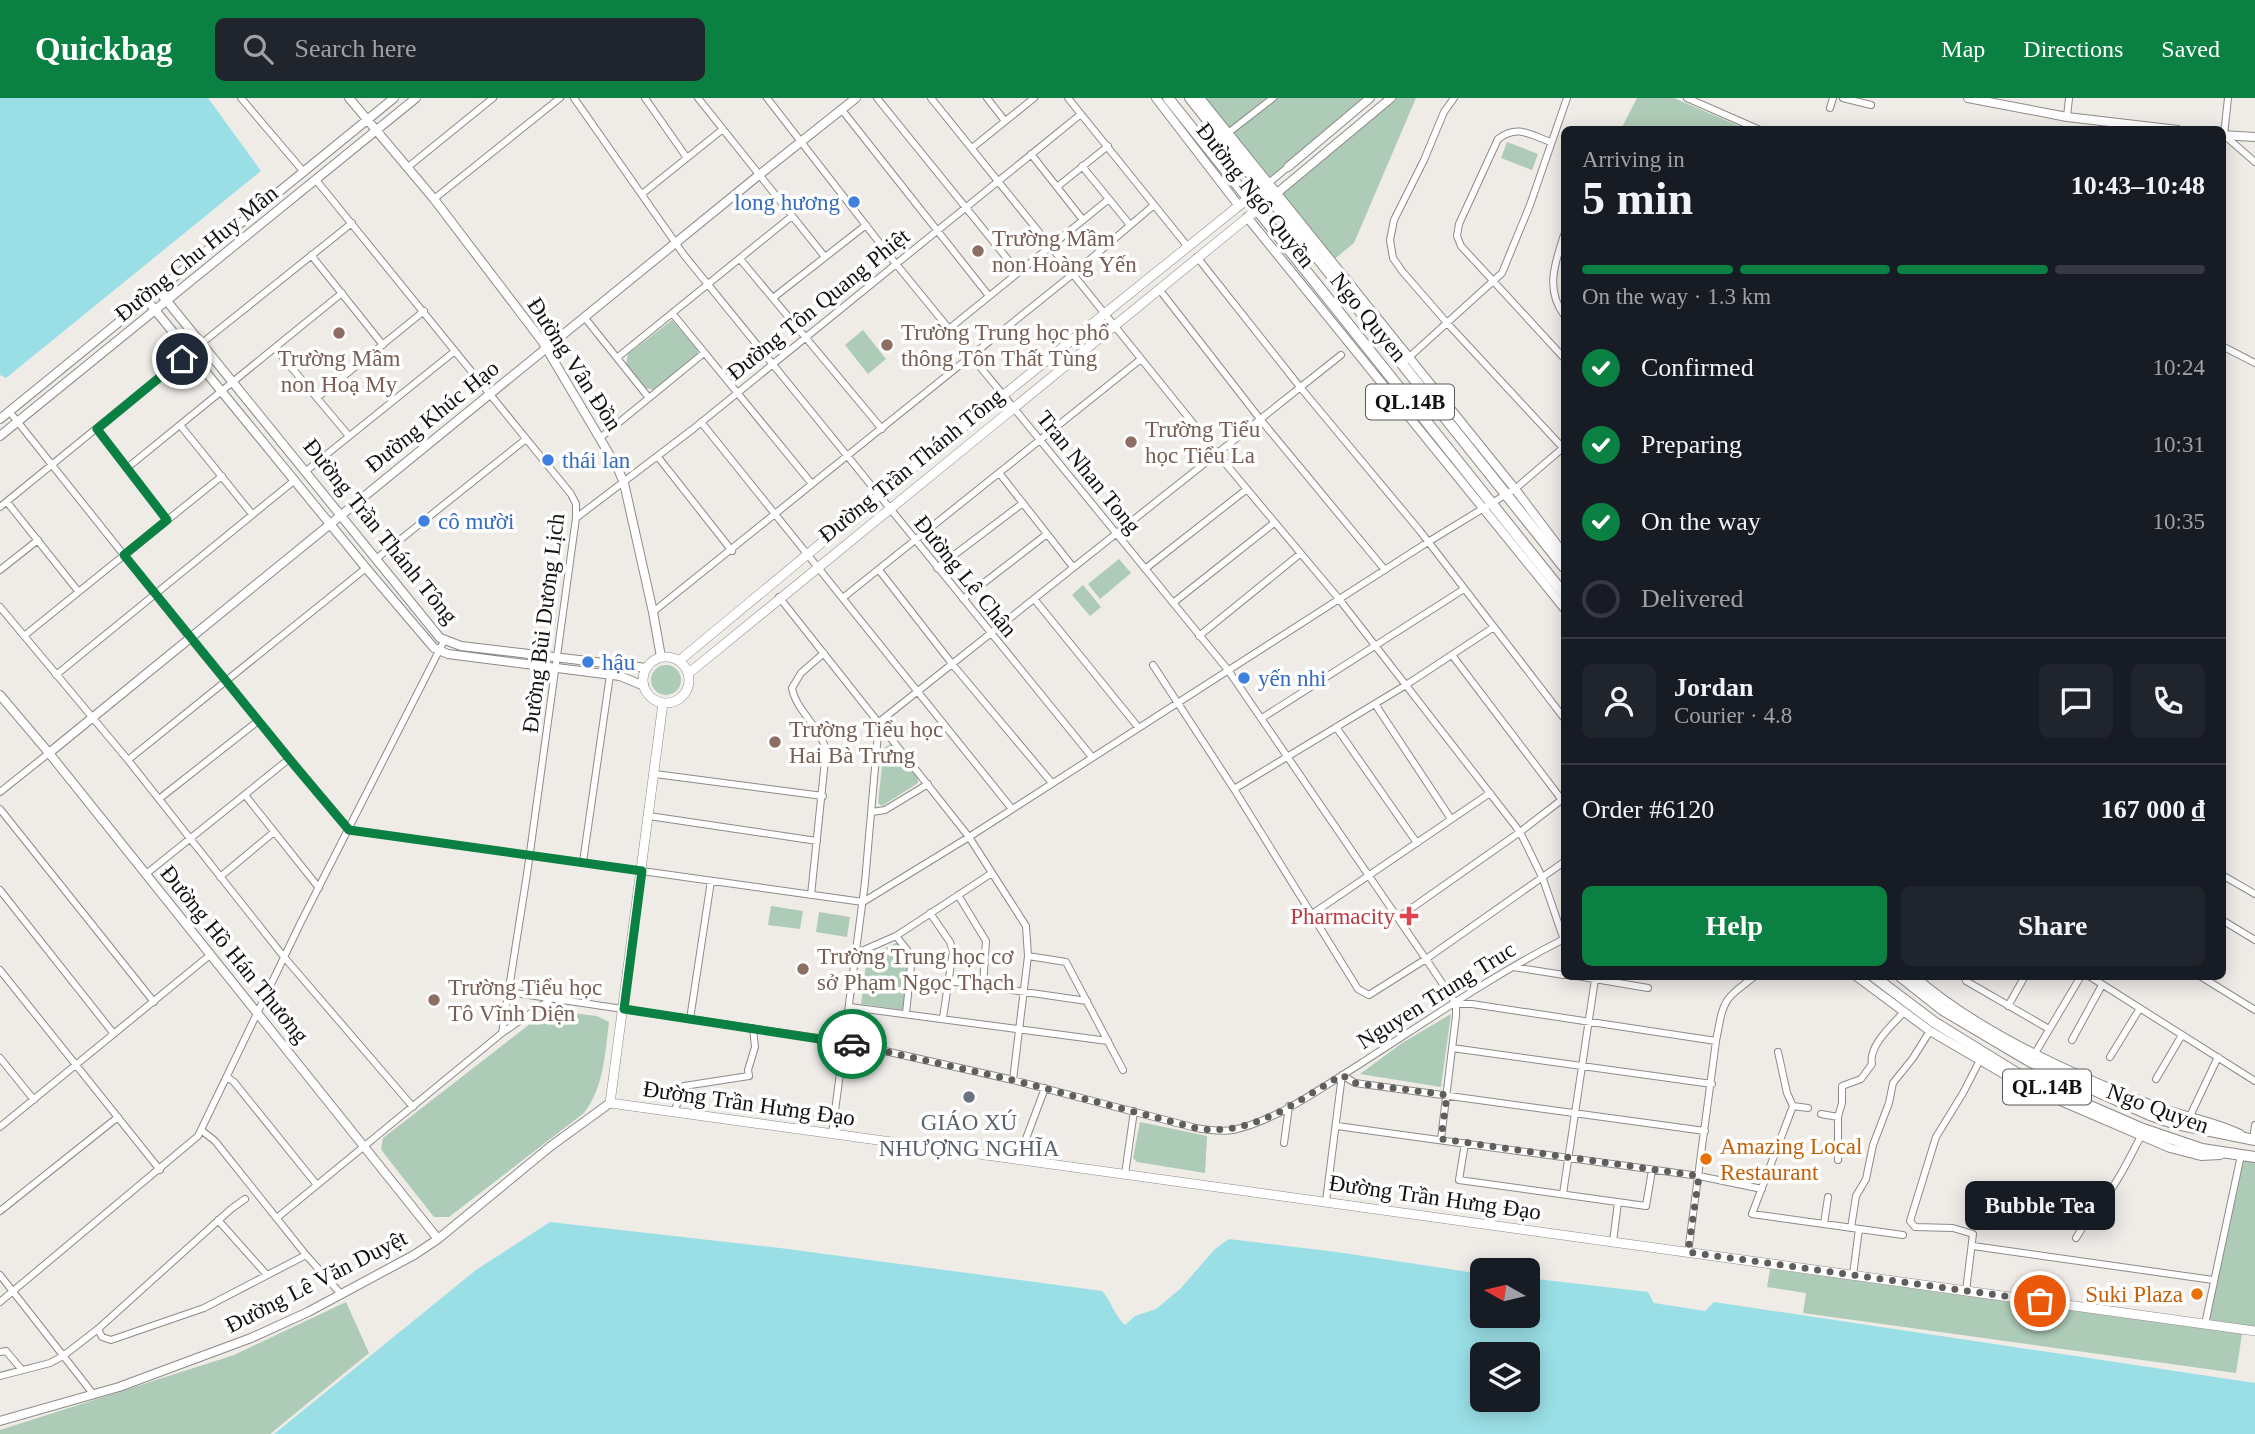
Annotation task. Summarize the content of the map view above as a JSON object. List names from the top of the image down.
{
  "streets": {
    "highway": ["Ngo Quyen", "QL.14B"],
    "main road": ["Đường Trần Thánh Tông", "Đường Trần Hưng Đạo"],
    "street": [
      "Đường Ngô Quyền",
      "Đường Chu Huy Mân",
      "Đường Tôn Quang Phiệt",
      "Đường Vân Đồn",
      "Đường Khúc Hạo",
      "Tran Nhan Tong",
      "Đường Lê Chân",
      "Đường Bùi Dương Lịch",
      "Đường Hồ Hán Thương",
      "Nguyen Trung Truc",
      "Đường Lê Văn Duyệt"
    ]
  },
  "crossings": [
    ["Đường Ngô Quyền", "Ngo Quyen"],
    ["Đường Ngô Quyền", "Đường Trần Thánh Tông"],
    ["Đường Chu Huy Mân", "Đường Vân Đồn"],
    ["Đường Chu Huy Mân", "Đường Trần Thánh Tông"],
    ["Đường Chu Huy Mân", "Đường Bùi Dương Lịch"],
    ["Đường Tôn Quang Phiệt", "Đường Vân Đồn"],
    ["Đường Tôn Quang Phiệt", "Tran Nhan Tong"],
    ["Đường Tôn Quang Phiệt", "Đường Lê Chân"],
    ["Đường Tôn Quang Phiệt", "Đường Bùi Dương Lịch"],
    ["Ngo Quyen", "Đường Trần Thánh Tông"],
    ["Đường Vân Đồn", "Đường Khúc Hạo"],
    ["Đường Vân Đồn", "Đường Trần Thánh Tông"],
    ["Đường Khúc Hạo", "Đường Trần Thánh Tông"],
    ["Đường Khúc Hạo", "Tran Nhan Tong"],
    ["Đường Khúc Hạo", "Đường Lê Chân"],
    ["Đường Khúc Hạo", "Đường Bùi Dương Lịch"],
    ["Đường Khúc Hạo", "Đường Hồ Hán Thương"],
    ["Đường Trần Thánh Tông", "Tran Nhan Tong"],
    ["Đường Trần Thánh Tông", "Đường Lê Chân"],
    ["Đường Trần Thánh Tông", "Đường Bùi Dương Lịch"],
    ["Tran Nhan Tong", "Nguyen Trung Truc"],
    ["Đường Bùi Dương Lịch", "Nguyen Trung Truc"],
    ["Đường Hồ Hán Thương", "Đường Lê Văn Duyệt"],
    ["Đường Trần Hưng Đạo", "Đường Lê Văn Duyệt"]
  ],
  "places": {
    "other": [
      "long hương",
      "Trường Mầm non Hoàng Yến",
      "Trường Mầm non Hoạ My",
      "Trường Trung học phổ thông Tôn Thất Tùng",
      "Trường Tiểu học Tiểu La",
      "thái lan",
      "cô mười",
      "hậu",
      "yến nhi",
      "Trường Tiểu học Hai Bà Trưng",
      "Trường Trung học cơ sở Phạm Ngọc Thạch",
      "Trường Tiểu học Tô Vĩnh Diện",
      "GIÁO XÚ NHƯỢNG NGHĨA",
      "Amazing Local Restaurant",
      "Suki Plaza",
      "Bubble Tea"
    ],
    "health": ["Pharmacity"]
  },
  "north": "left",
  "page": {
    "header": "Quickbag",
    "search": "Search here",
    "nav": ["Map", "Directions", "Saved"],
    "heading": ["5 min", "Arriving in", "10:43–10:48"],
    "panel": [
      "Jordan",
      "Courier · 4.8",
      "Order #6120",
      "167 000 ₫"
    ],
    "bar": "On the way · 1.3 km",
    "list": [
      ["Confirmed", "10:24"],
      ["Preparing", "10:31"],
      ["On the way", "10:35"],
      "Delivered"
    ],
    "buttons": ["Help", "Share"],
    "bubble": "Bubble Tea"
  }
}
